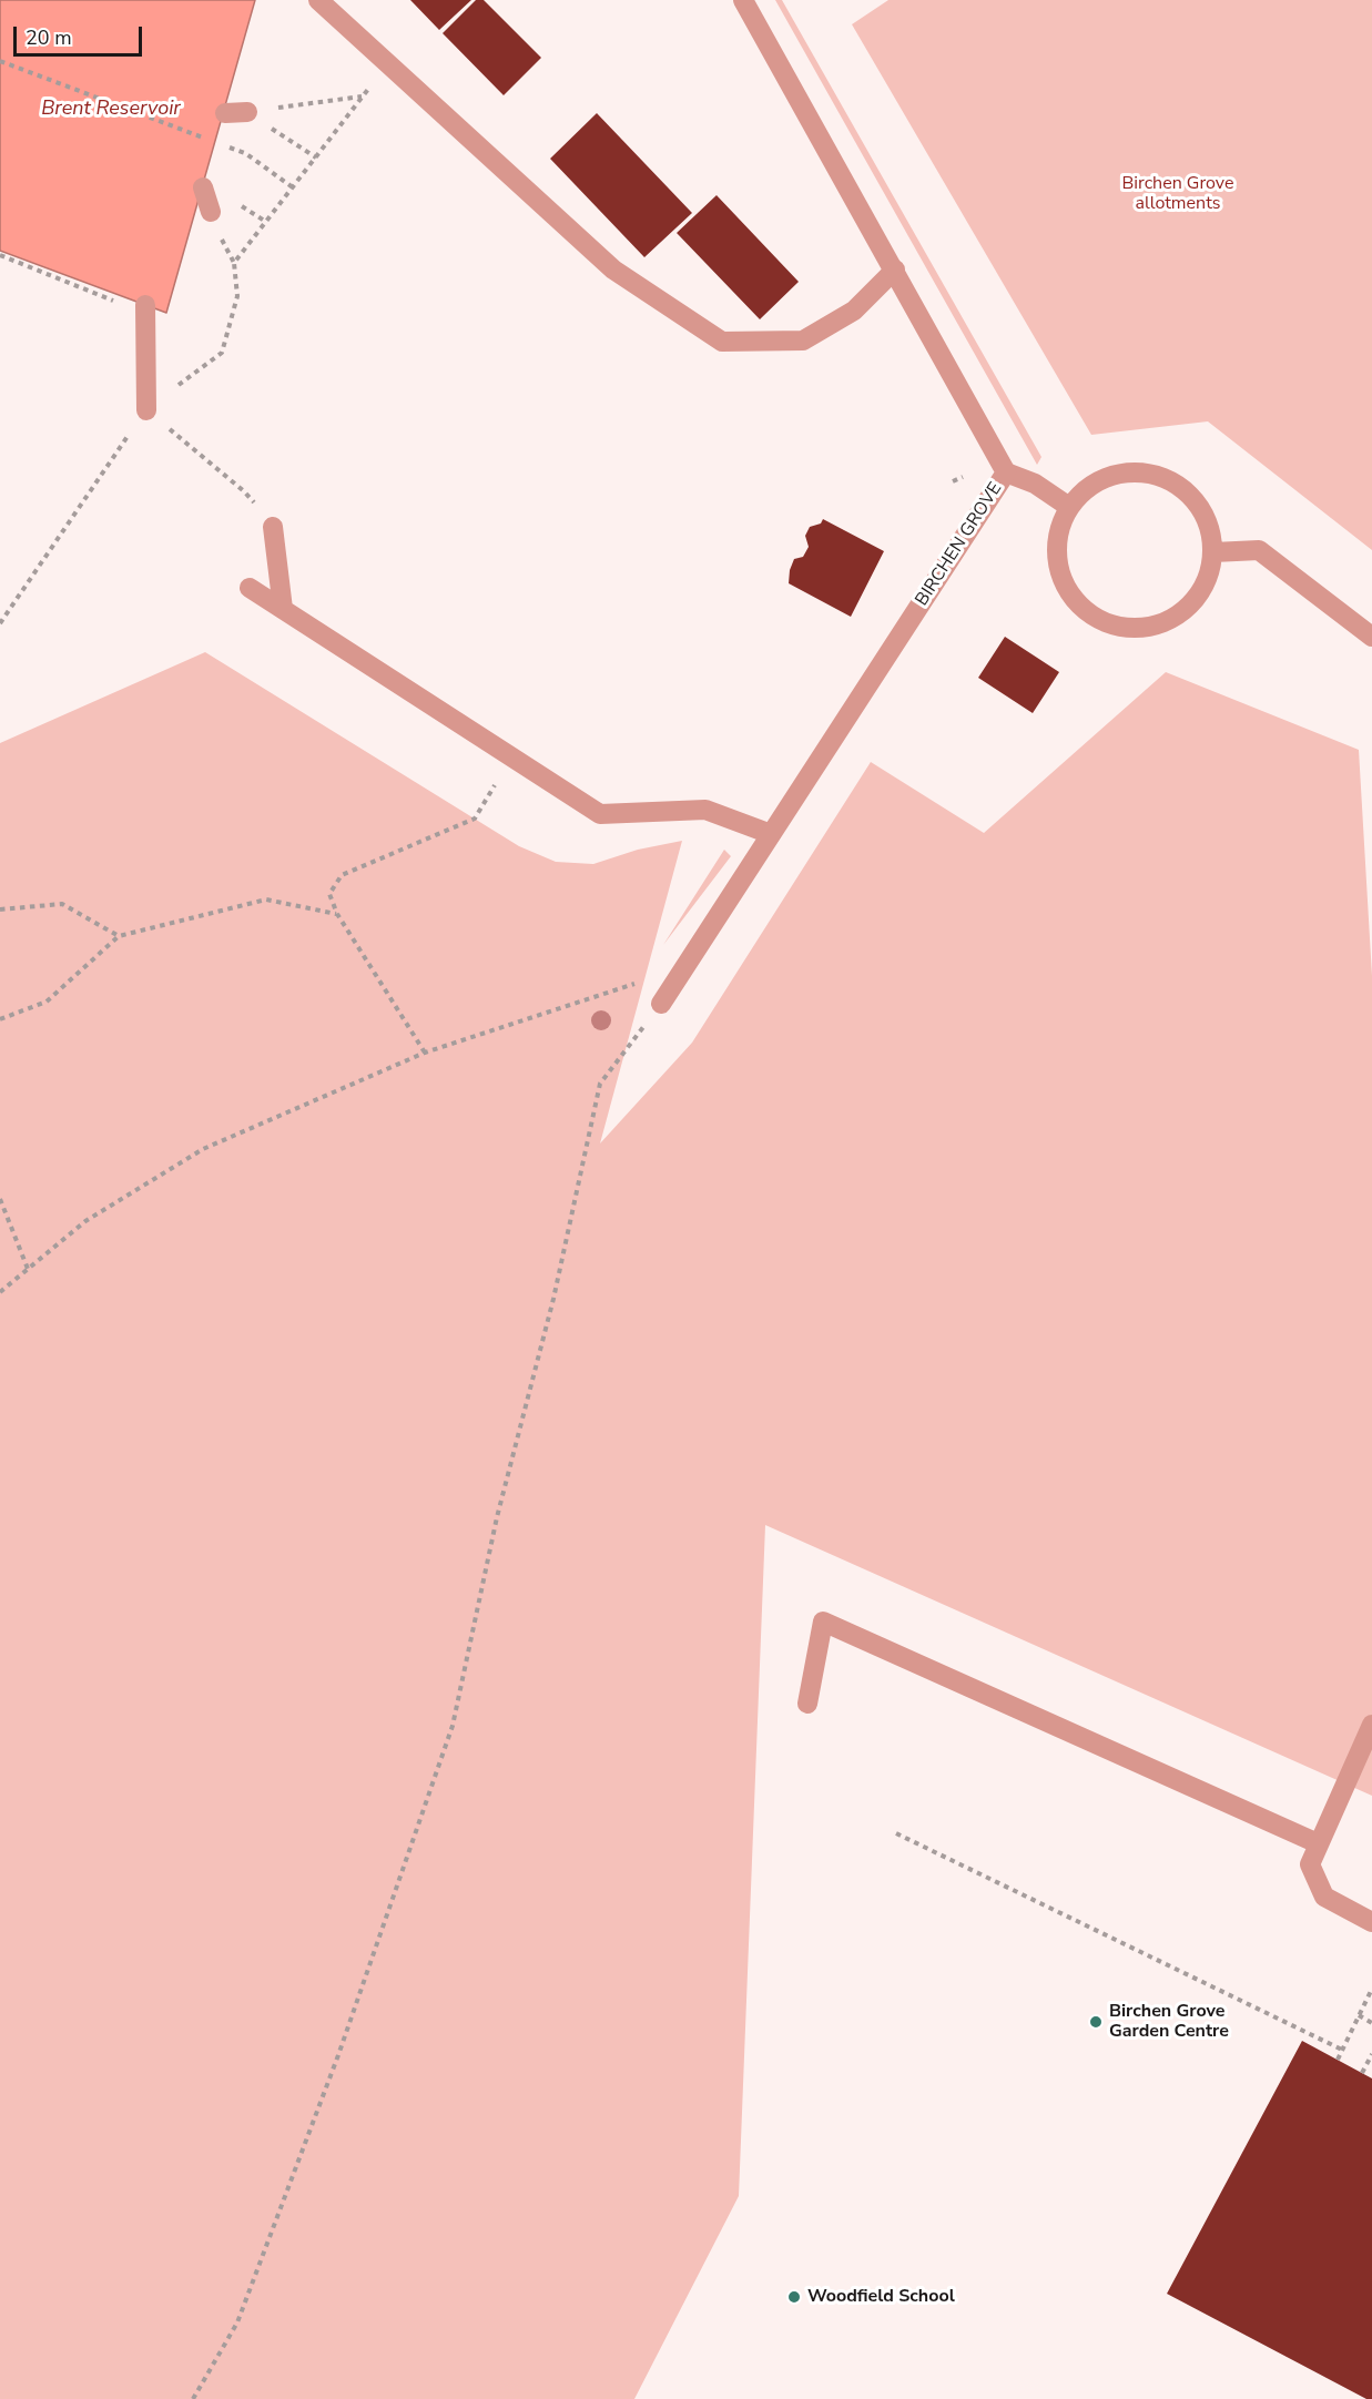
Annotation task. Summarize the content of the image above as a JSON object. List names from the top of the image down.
{
  "streets": {
    "street": ["BIRCHEN GROVE"]
  },
  "water": ["Brent Reservoir"],
  "parks": ["Birchen Grove allotments"],
  "places": ["Birchen Grove Garden Centre", "Woodfield School"],
  "scale_bar": "20 m"
}
